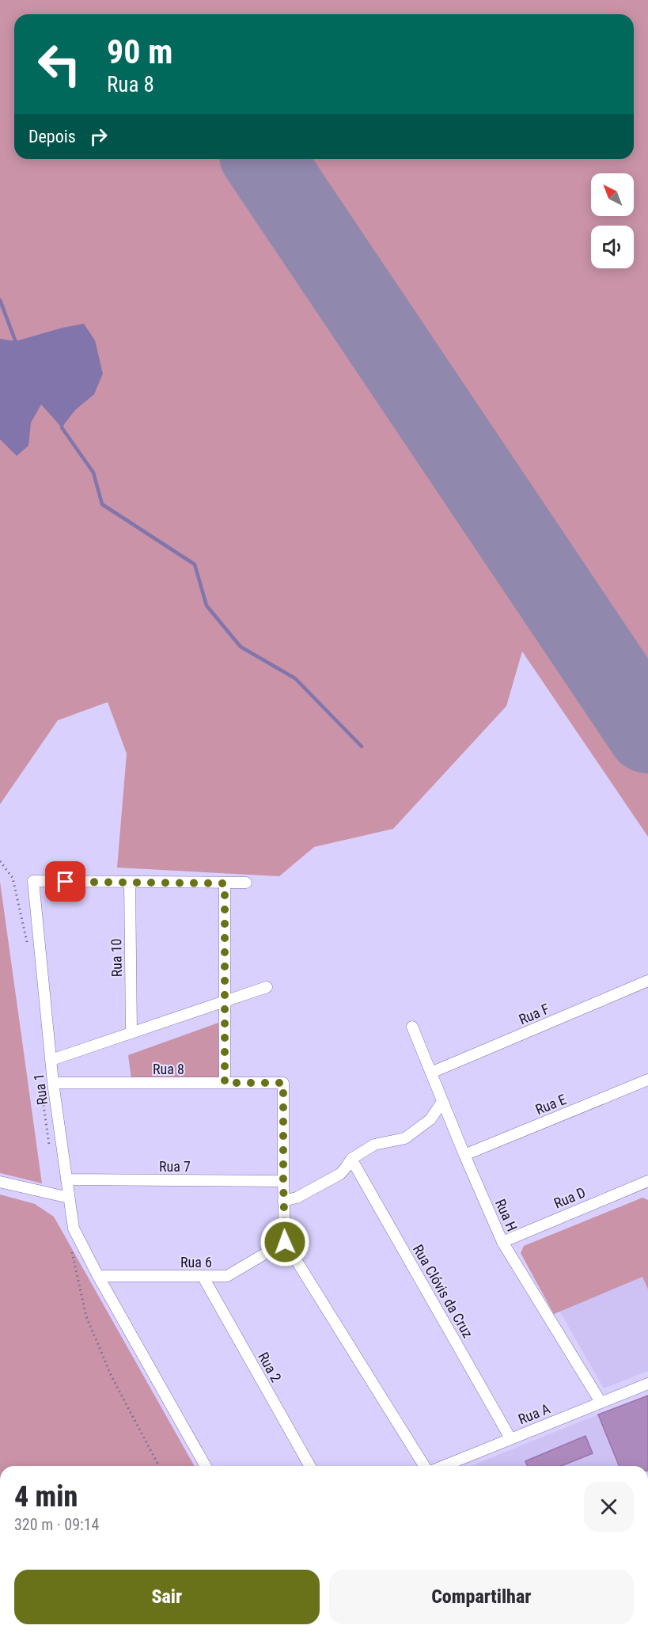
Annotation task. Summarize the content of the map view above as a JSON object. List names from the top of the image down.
{
  "streets": {
    "street": [
      "Rua 10",
      "Rua F",
      "Rua 8",
      "Rua 1",
      "Rua E",
      "Rua 7",
      "Rua D",
      "Rua H",
      "Rua 6",
      "Rua Clóvis da Cruz",
      "Rua 2",
      "Rua A"
    ]
  },
  "crossings": [
    ["Rua 10", "Rua 1"],
    ["Rua F", "Rua H"],
    ["Rua 8", "Rua 1"],
    ["Rua 8", "Rua 7"],
    ["Rua 1", "Rua 7"],
    ["Rua 1", "Rua 6"],
    ["Rua E", "Rua H"],
    ["Rua D", "Rua H"],
    ["Rua H", "Rua A"],
    ["Rua 6", "Rua 2"],
    ["Rua Clóvis da Cruz", "Rua A"]
  ],
  "north": "top left",
  "page": {
    "turn": ["90 m", "Rua 8"],
    "then": "Depois",
    "heading": ["4 min", "320 m · 09:14"],
    "buttons": ["Sair", "Compartilhar"]
  }
}
